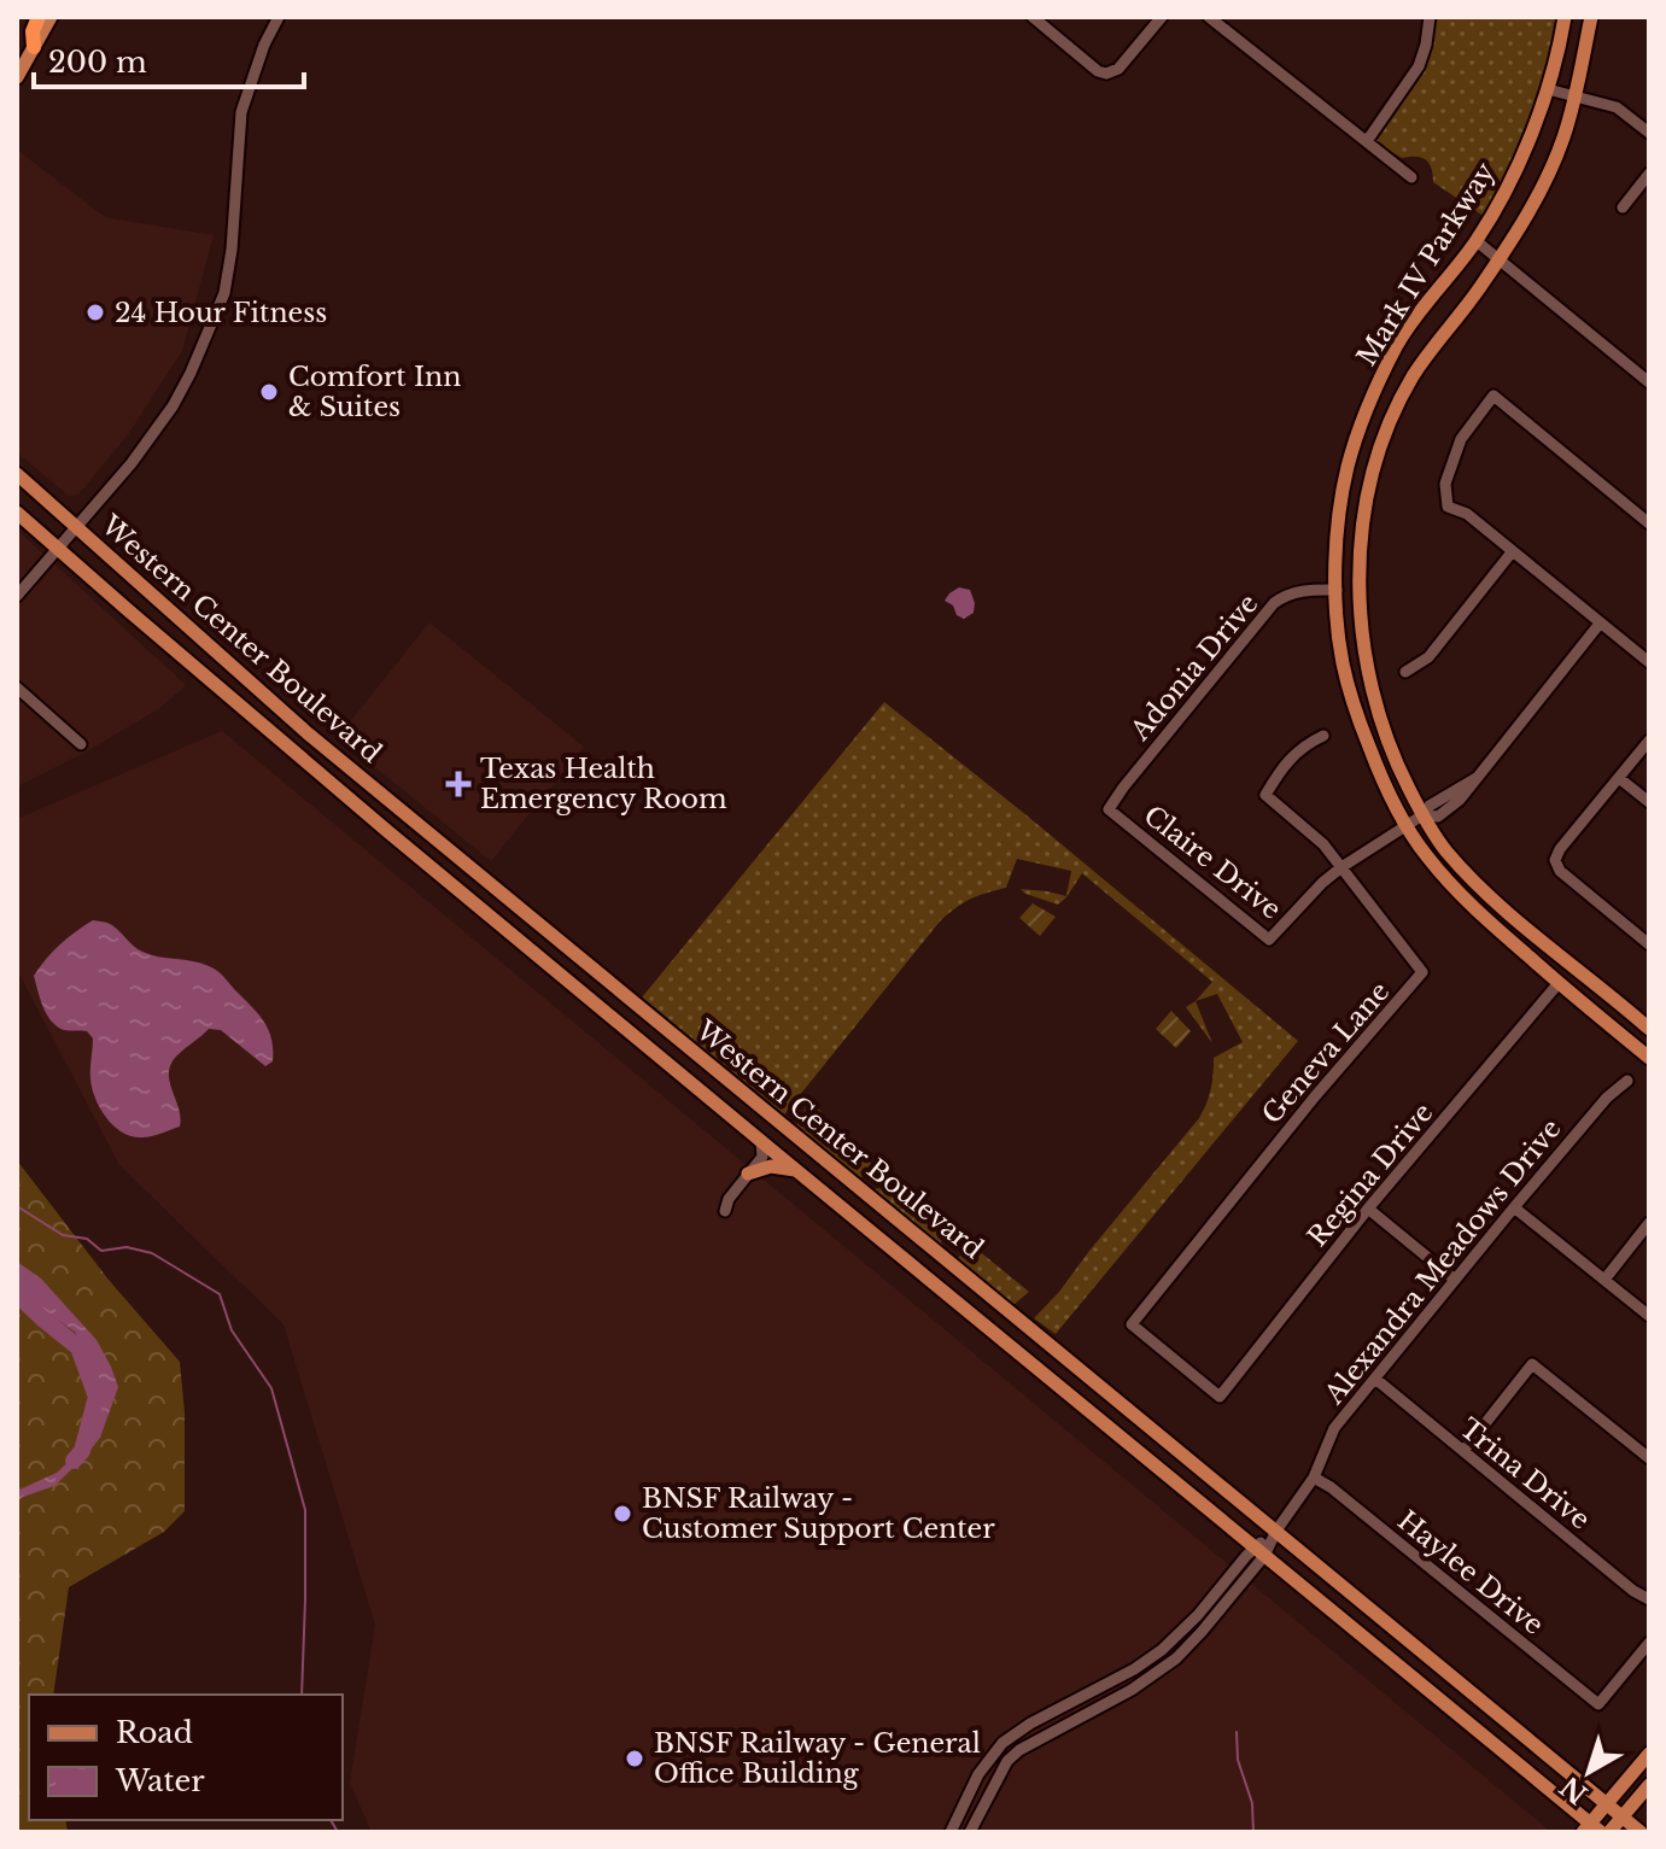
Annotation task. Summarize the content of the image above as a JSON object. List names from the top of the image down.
{
  "streets": {
    "main road": ["Mark IV Parkway", "Western Center Boulevard"],
    "street": [
      "Adonia Drive",
      "Claire Drive",
      "Geneva Lane",
      "Regina Drive",
      "Alexandra Meadows Drive",
      "Trina Drive",
      "Haylee Drive"
    ]
  },
  "crossings": [
    ["Mark IV Parkway", "Adonia Drive"],
    ["Mark IV Parkway", "Claire Drive"],
    ["Mark IV Parkway", "Regina Drive"],
    ["Western Center Boulevard", "Alexandra Meadows Drive"],
    ["Adonia Drive", "Claire Drive"],
    ["Claire Drive", "Geneva Lane"],
    ["Geneva Lane", "Regina Drive"],
    ["Alexandra Meadows Drive", "Trina Drive"],
    ["Alexandra Meadows Drive", "Haylee Drive"]
  ],
  "places": {
    "other": [
      "24 Hour Fitness",
      "Comfort Inn & Suites",
      "BNSF Railway - Customer Support Center",
      "BNSF Railway - General Office Building"
    ],
    "health": ["Texas Health Emergency Room"]
  },
  "legend": ["Road", "Water"],
  "scale_bar": "200 m",
  "north": "bottom left"
}
